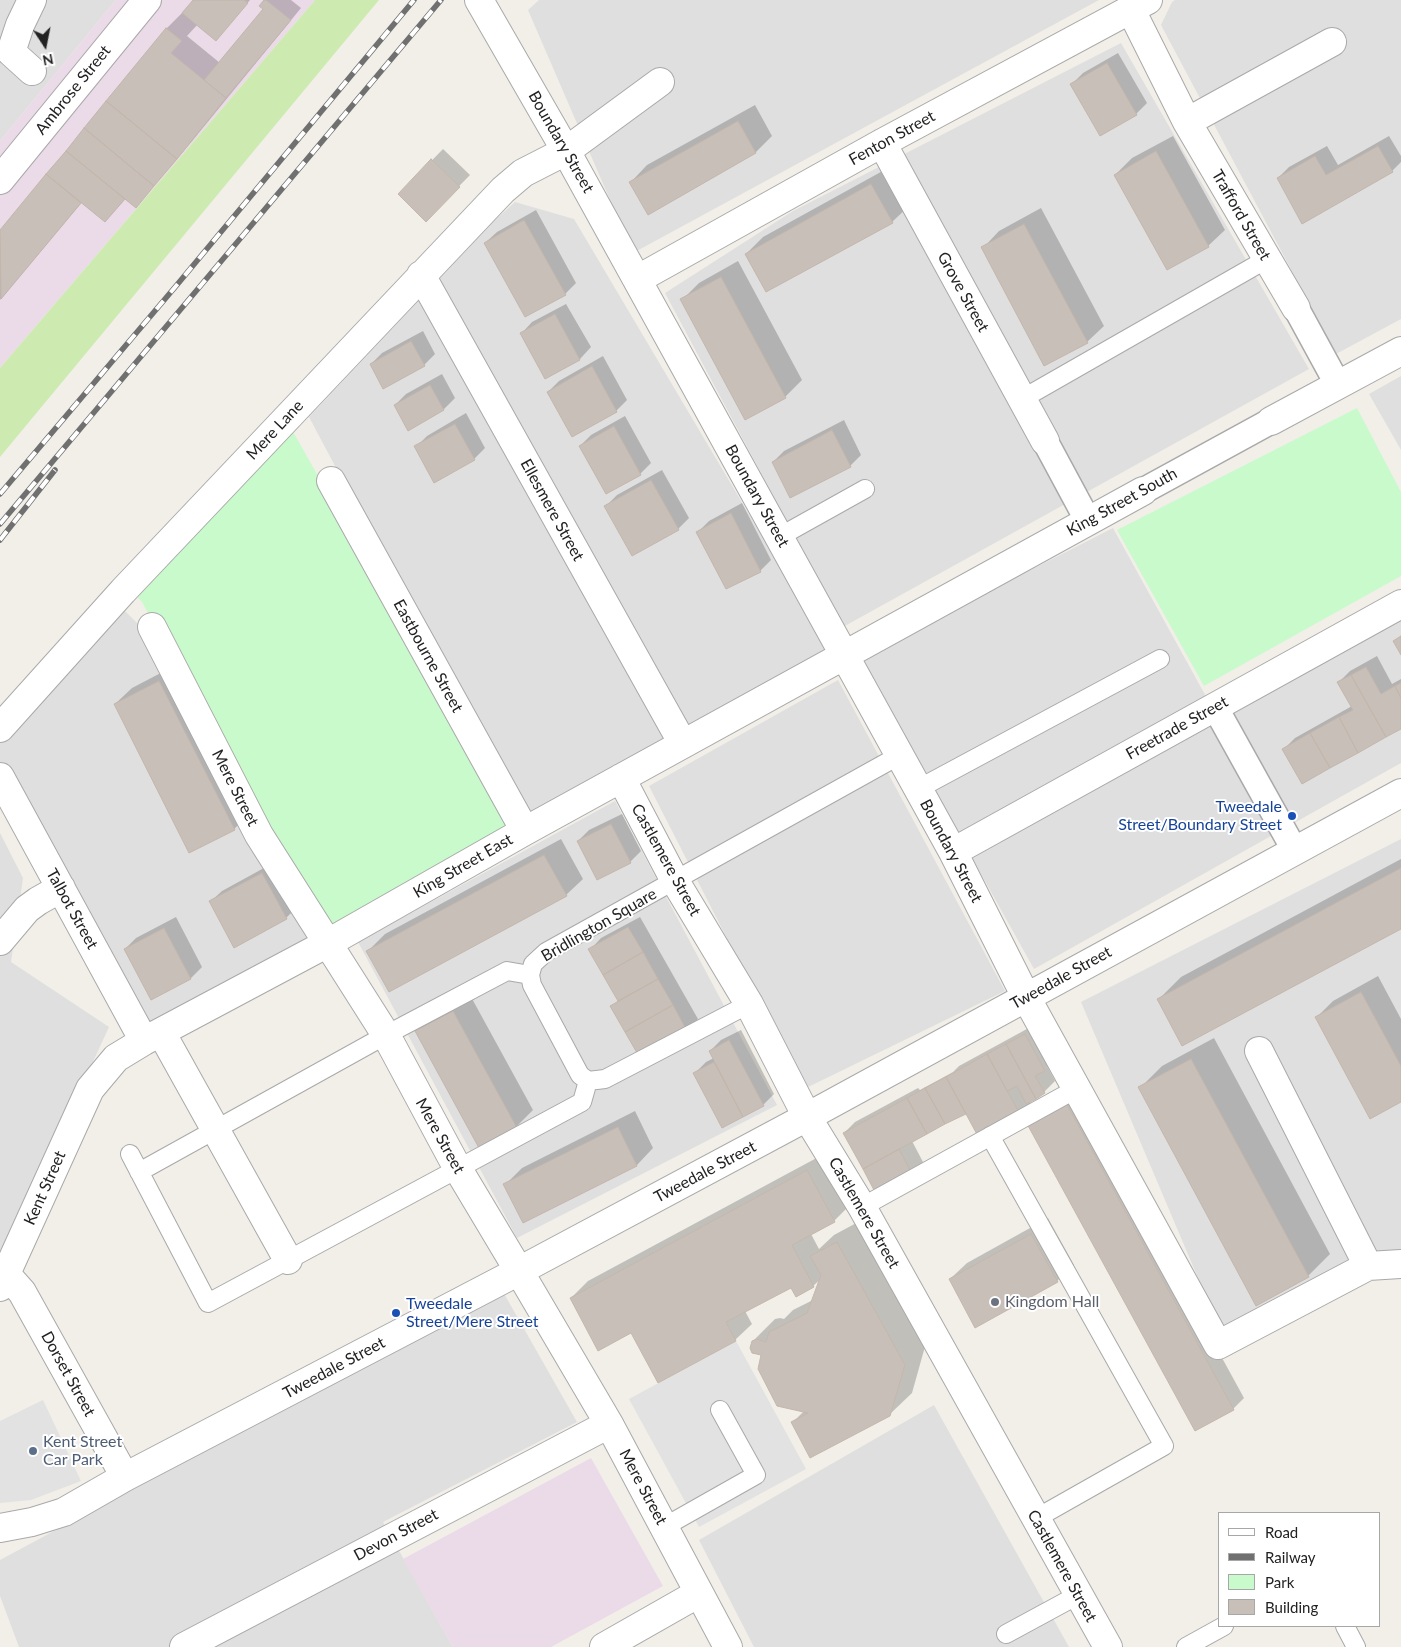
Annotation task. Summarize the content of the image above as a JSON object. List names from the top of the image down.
{
  "streets": {
    "street": [
      "Ambrose Street",
      "Fenton Street",
      "Boundary Street",
      "Trafford Street",
      "Grove Street",
      "Mere Lane",
      "King Street South",
      "Ellesmere Street",
      "Eastbourne Street",
      "Freetrade Street",
      "Mere Street",
      "Castlemere Street",
      "King Street East",
      "Talbot Street",
      "Tweedale Street",
      "Kent Street",
      "Dorset Street",
      "Devon Street"
    ],
    "lane": ["Bridlington Square"]
  },
  "crossings": [
    ["Fenton Street", "Boundary Street"],
    ["Fenton Street", "Trafford Street"],
    ["Fenton Street", "Grove Street"],
    ["Boundary Street", "Mere Lane"],
    ["Boundary Street", "King Street South"],
    ["Boundary Street", "Freetrade Street"],
    ["Boundary Street", "King Street East"],
    ["Boundary Street", "Bridlington Square"],
    ["Boundary Street", "Tweedale Street"],
    ["Mere Lane", "Ellesmere Street"],
    ["King Street South", "King Street East"],
    ["Ellesmere Street", "King Street East"],
    ["Eastbourne Street", "King Street East"],
    ["Mere Street", "King Street East"],
    ["Mere Street", "Tweedale Street"],
    ["Mere Street", "Devon Street"],
    ["Castlemere Street", "King Street East"],
    ["Castlemere Street", "Bridlington Square"],
    ["Castlemere Street", "Tweedale Street"],
    ["King Street East", "Talbot Street"],
    ["King Street East", "Kent Street"],
    ["Tweedale Street", "Dorset Street"],
    ["Kent Street", "Dorset Street"]
  ],
  "places": [
    "Tweedale Street/Boundary Street",
    "Kingdom Hall",
    "Tweedale Street/Mere Street",
    "Kent Street Car Park"
  ],
  "legend": [
    "Road",
    "Railway",
    "Park",
    "Building"
  ],
  "north": "bottom"
}
